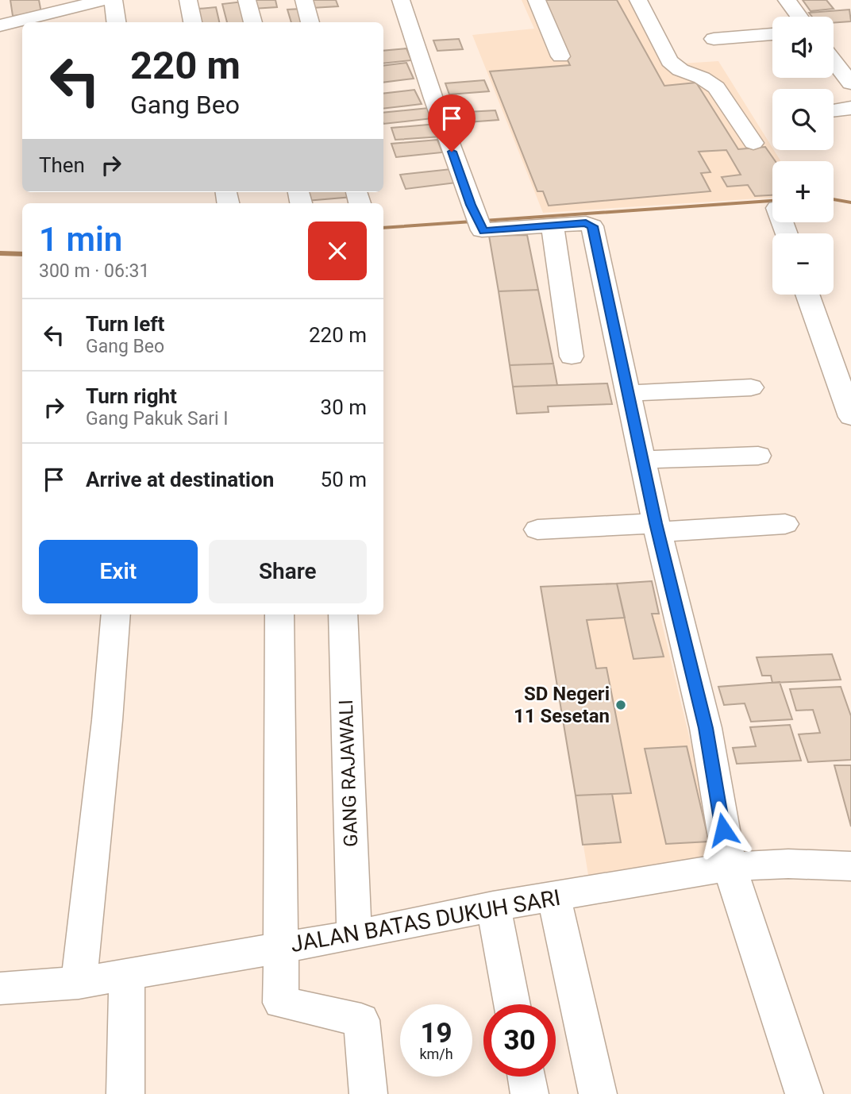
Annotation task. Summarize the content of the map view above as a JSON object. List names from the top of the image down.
{
  "streets": {
    "street": ["GANG RAJAWALI", "JALAN BATAS DUKUH SARI"]
  },
  "crossings": [
    ["GANG RAJAWALI", "JALAN BATAS DUKUH SARI"]
  ],
  "places": ["SD Negeri 11 Sesetan"],
  "page": {
    "map_buttons": ["+", "−"],
    "turn": ["220 m", "Gang Beo"],
    "then": "Then",
    "heading": ["1 min", "300 m · 06:31"],
    "list": [
      {
        "name": "Turn left",
        "note": "Gang Beo",
        "value": "220 m"
      },
      {
        "name": "Turn right",
        "note": "Gang Pakuk Sari I",
        "value": "30 m"
      },
      {
        "name": "Arrive at destination",
        "value": "50 m"
      }
    ],
    "buttons": ["Exit", "Share"],
    "speed": "19 km/h",
    "limit": "30"
  }
}
